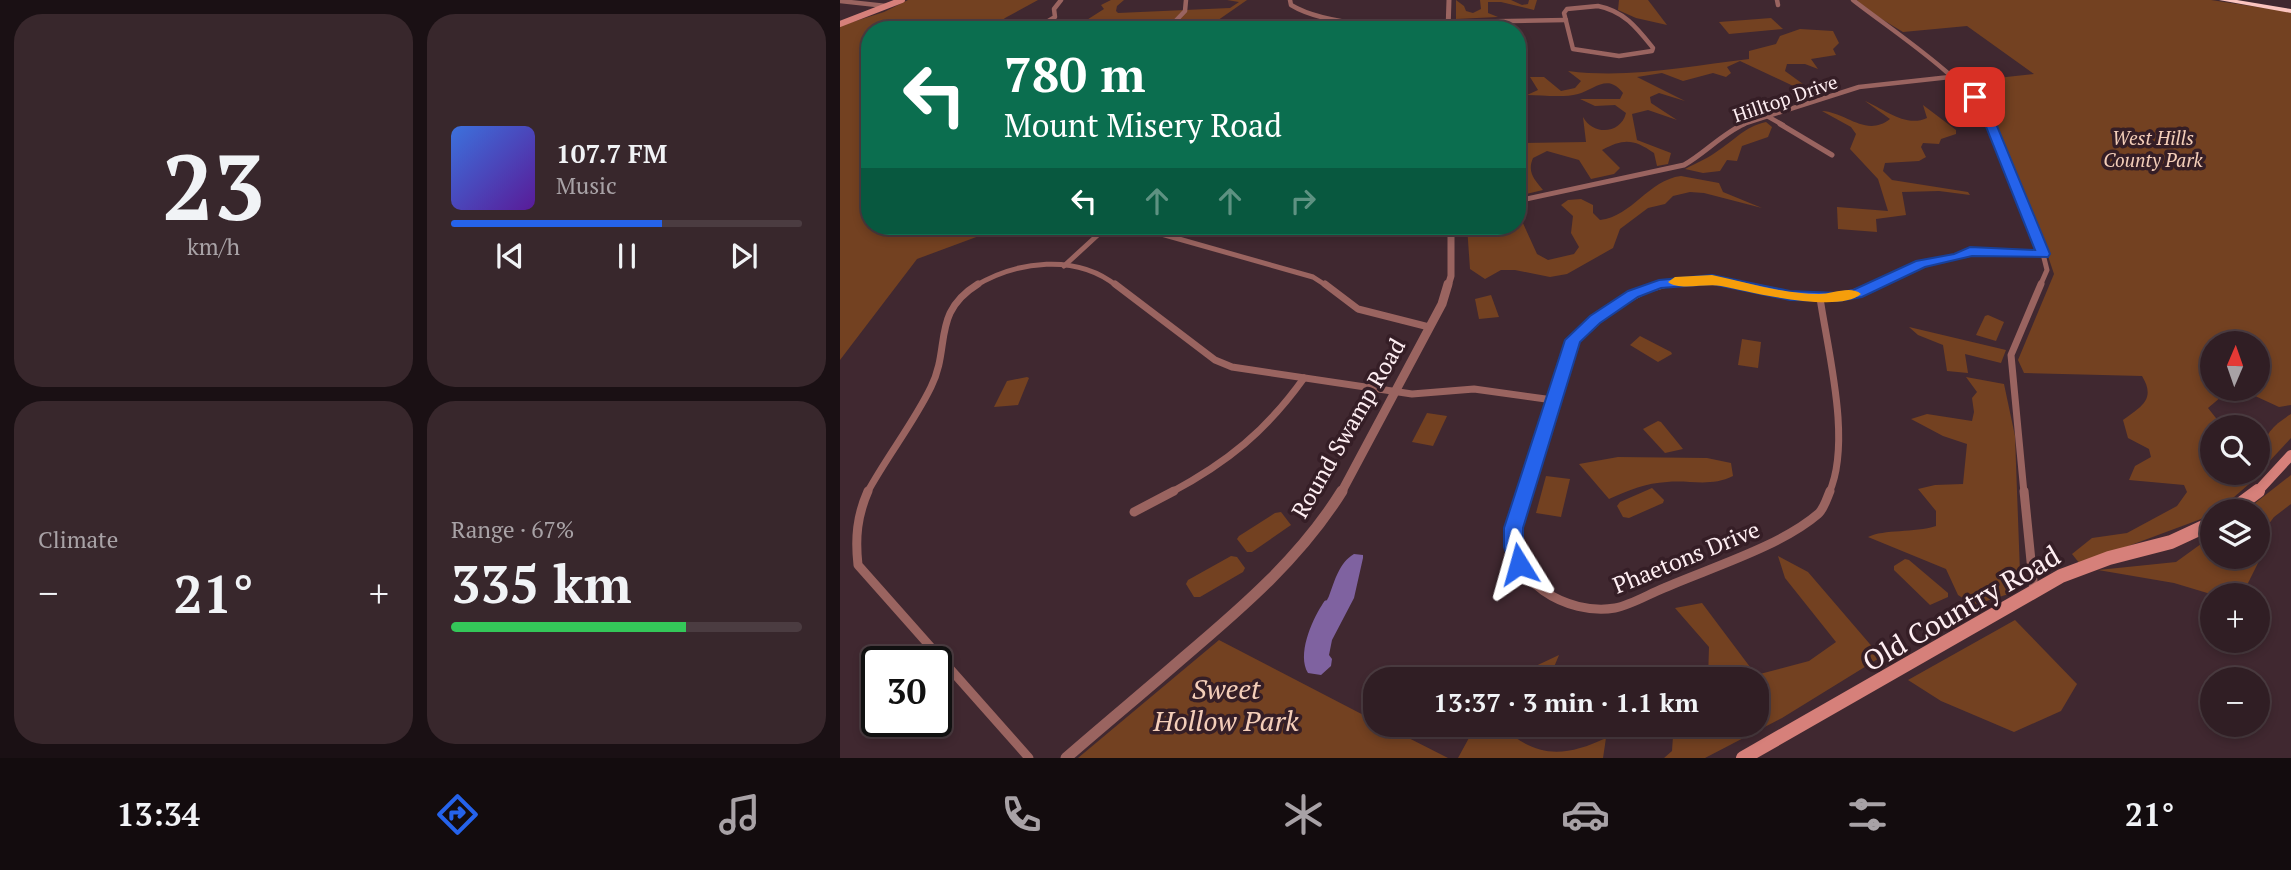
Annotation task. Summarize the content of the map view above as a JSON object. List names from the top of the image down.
{
  "streets": {
    "main road": ["Old Country Road"],
    "street": ["Hilltop Drive", "Round Swamp Road", "Phaetons Drive"]
  },
  "parks": ["West Hills County Park", "Sweet Hollow Park"],
  "north": "top",
  "page": {
    "tile": [
      ["23", "km/h"],
      "Climate",
      ["Range · 67%", "335 km"]
    ],
    "turn": ["780 m", "Mount Misery Road"],
    "song": ["107.7 FM", "Music"],
    "map_buttons": ["+", "−"],
    "heat": ["−", "21°", "+"],
    "limit": "30",
    "trip": "13:37 · 3 min · 1.1 km",
    "tabs": ["13:34", "21°"]
  }
}
